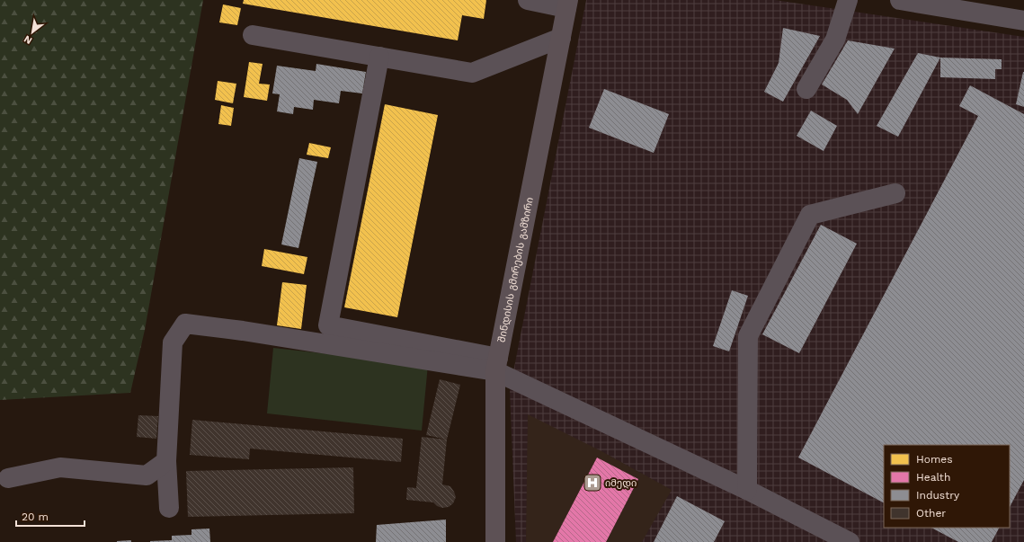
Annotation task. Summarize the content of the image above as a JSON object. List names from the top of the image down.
{
  "streets": {
    "main road": ["შინდისის გმირების გამზირი"]
  },
  "places": {
    "hospital": ["იმედი"]
  },
  "legend": [
    "Homes",
    "Health",
    "Industry",
    "Other"
  ],
  "scale_bar": "20 m",
  "north": "bottom left"
}
